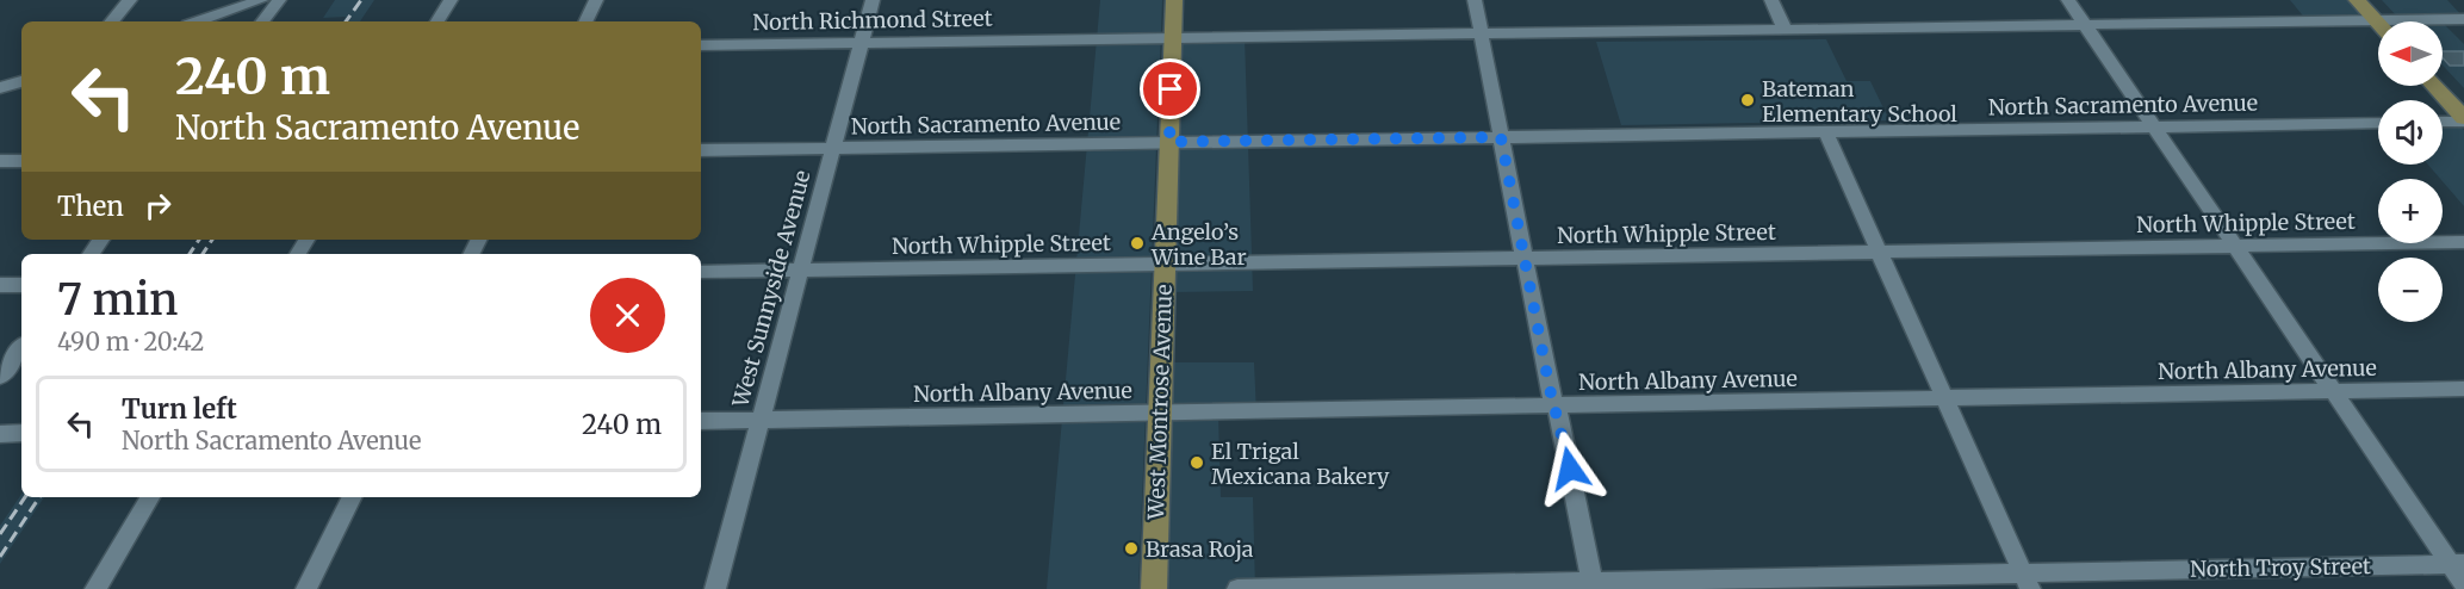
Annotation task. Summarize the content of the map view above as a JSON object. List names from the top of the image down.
{
  "streets": {
    "main road": ["West Montrose Avenue"],
    "street": [
      "North Richmond Street",
      "North Sacramento Avenue",
      "North Whipple Street",
      "West Sunnyside Avenue",
      "North Albany Avenue",
      "North Troy Street"
    ]
  },
  "crossings": [
    ["North Richmond Street", "West Sunnyside Avenue"],
    ["North Richmond Street", "West Montrose Avenue"],
    ["North Sacramento Avenue", "West Sunnyside Avenue"],
    ["North Sacramento Avenue", "West Montrose Avenue"],
    ["North Whipple Street", "West Sunnyside Avenue"],
    ["North Whipple Street", "West Montrose Avenue"],
    ["West Sunnyside Avenue", "North Albany Avenue"],
    ["North Albany Avenue", "West Montrose Avenue"]
  ],
  "places": [
    "Bateman Elementary School",
    "Angelo’s Wine Bar",
    "El Trigal Mexicana Bakery",
    "Brasa Roja"
  ],
  "north": "left",
  "page": {
    "map_buttons": ["+", "−"],
    "turn": ["240 m", "North Sacramento Avenue"],
    "then": "Then",
    "heading": ["7 min", "490 m · 20:42"],
    "list": [
      {
        "name": "Turn left",
        "note": "North Sacramento Avenue",
        "value": "240 m"
      }
    ]
  }
}
